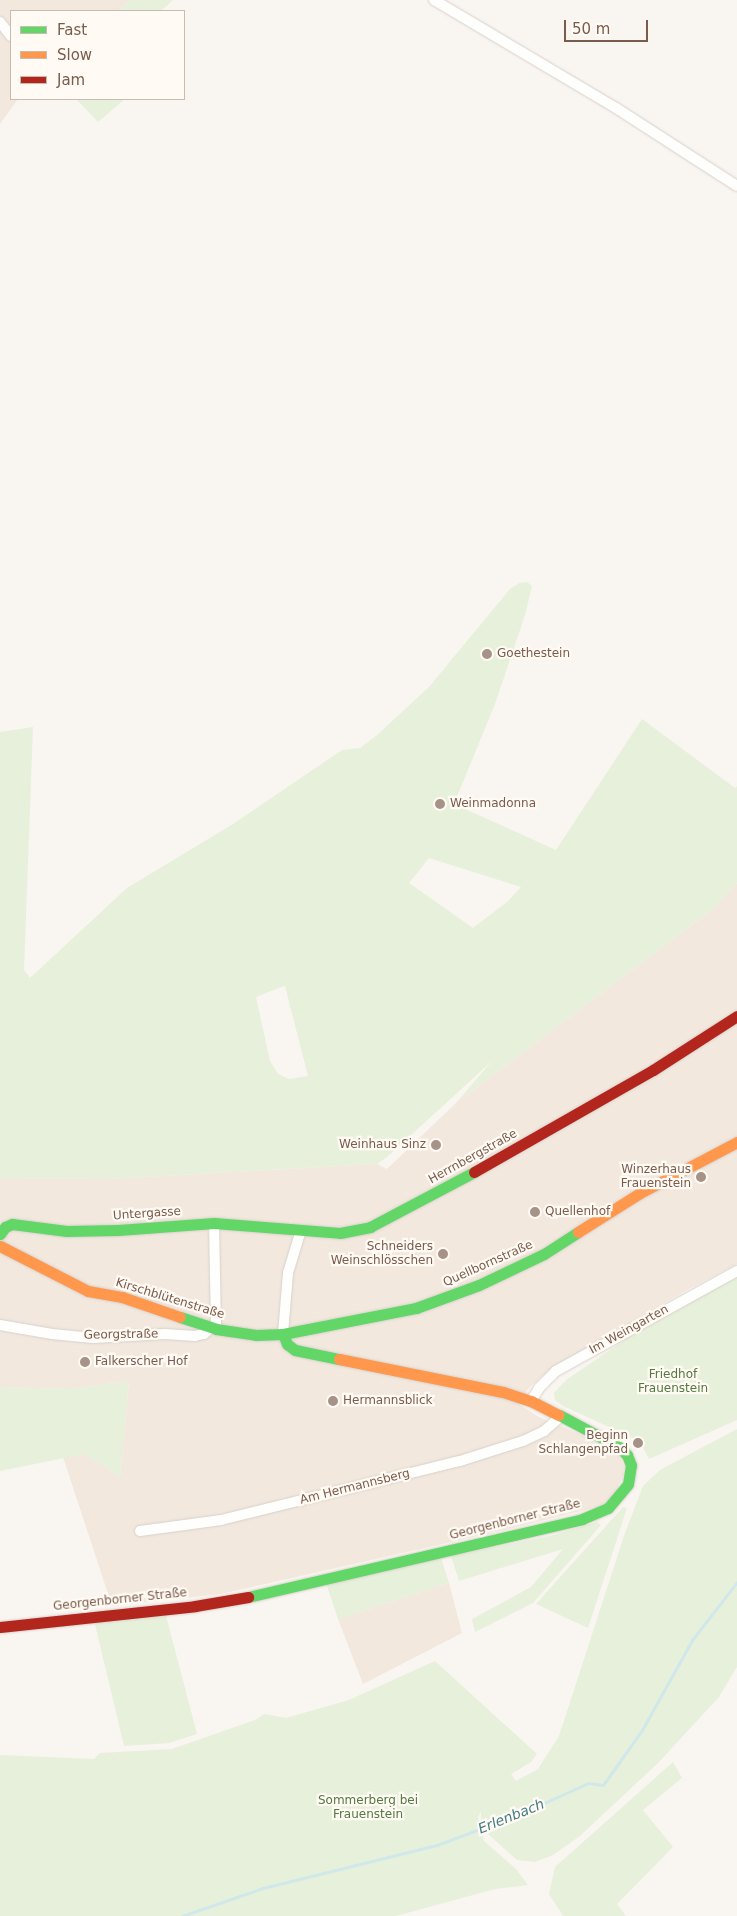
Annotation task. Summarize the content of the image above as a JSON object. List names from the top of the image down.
{
  "streets": {
    "main road": [
      "Herrnbergstraße",
      "Untergasse",
      "Quellbornstraße",
      "Kirschblütenstraße",
      "Georgenborner Straße"
    ],
    "street": ["Im Weingarten", "Georgstraße", "Am Hermannsberg"]
  },
  "crossings": [
    ["Herrnbergstraße", "Untergasse"],
    ["Quellbornstraße", "Kirschblütenstraße"],
    ["Quellbornstraße", "Georgenborner Straße"],
    ["Kirschblütenstraße", "Georgstraße"],
    ["Kirschblütenstraße", "Georgenborner Straße"],
    ["Im Weingarten", "Georgenborner Straße"],
    ["Am Hermannsberg", "Georgenborner Straße"]
  ],
  "water": ["Erlenbach"],
  "parks": ["Friedhof Frauenstein", "Sommerberg bei Frauenstein"],
  "places": [
    "Goethestein",
    "Weinmadonna",
    "Weinhaus Sinz",
    "Winzerhaus Frauenstein",
    "Quellenhof",
    "Schneiders Weinschlösschen",
    "Falkerscher Hof",
    "Hermannsblick",
    "Beginn Schlangenpfad"
  ],
  "legend": ["Fast", "Slow", "Jam"],
  "scale_bar": "50 m"
}
